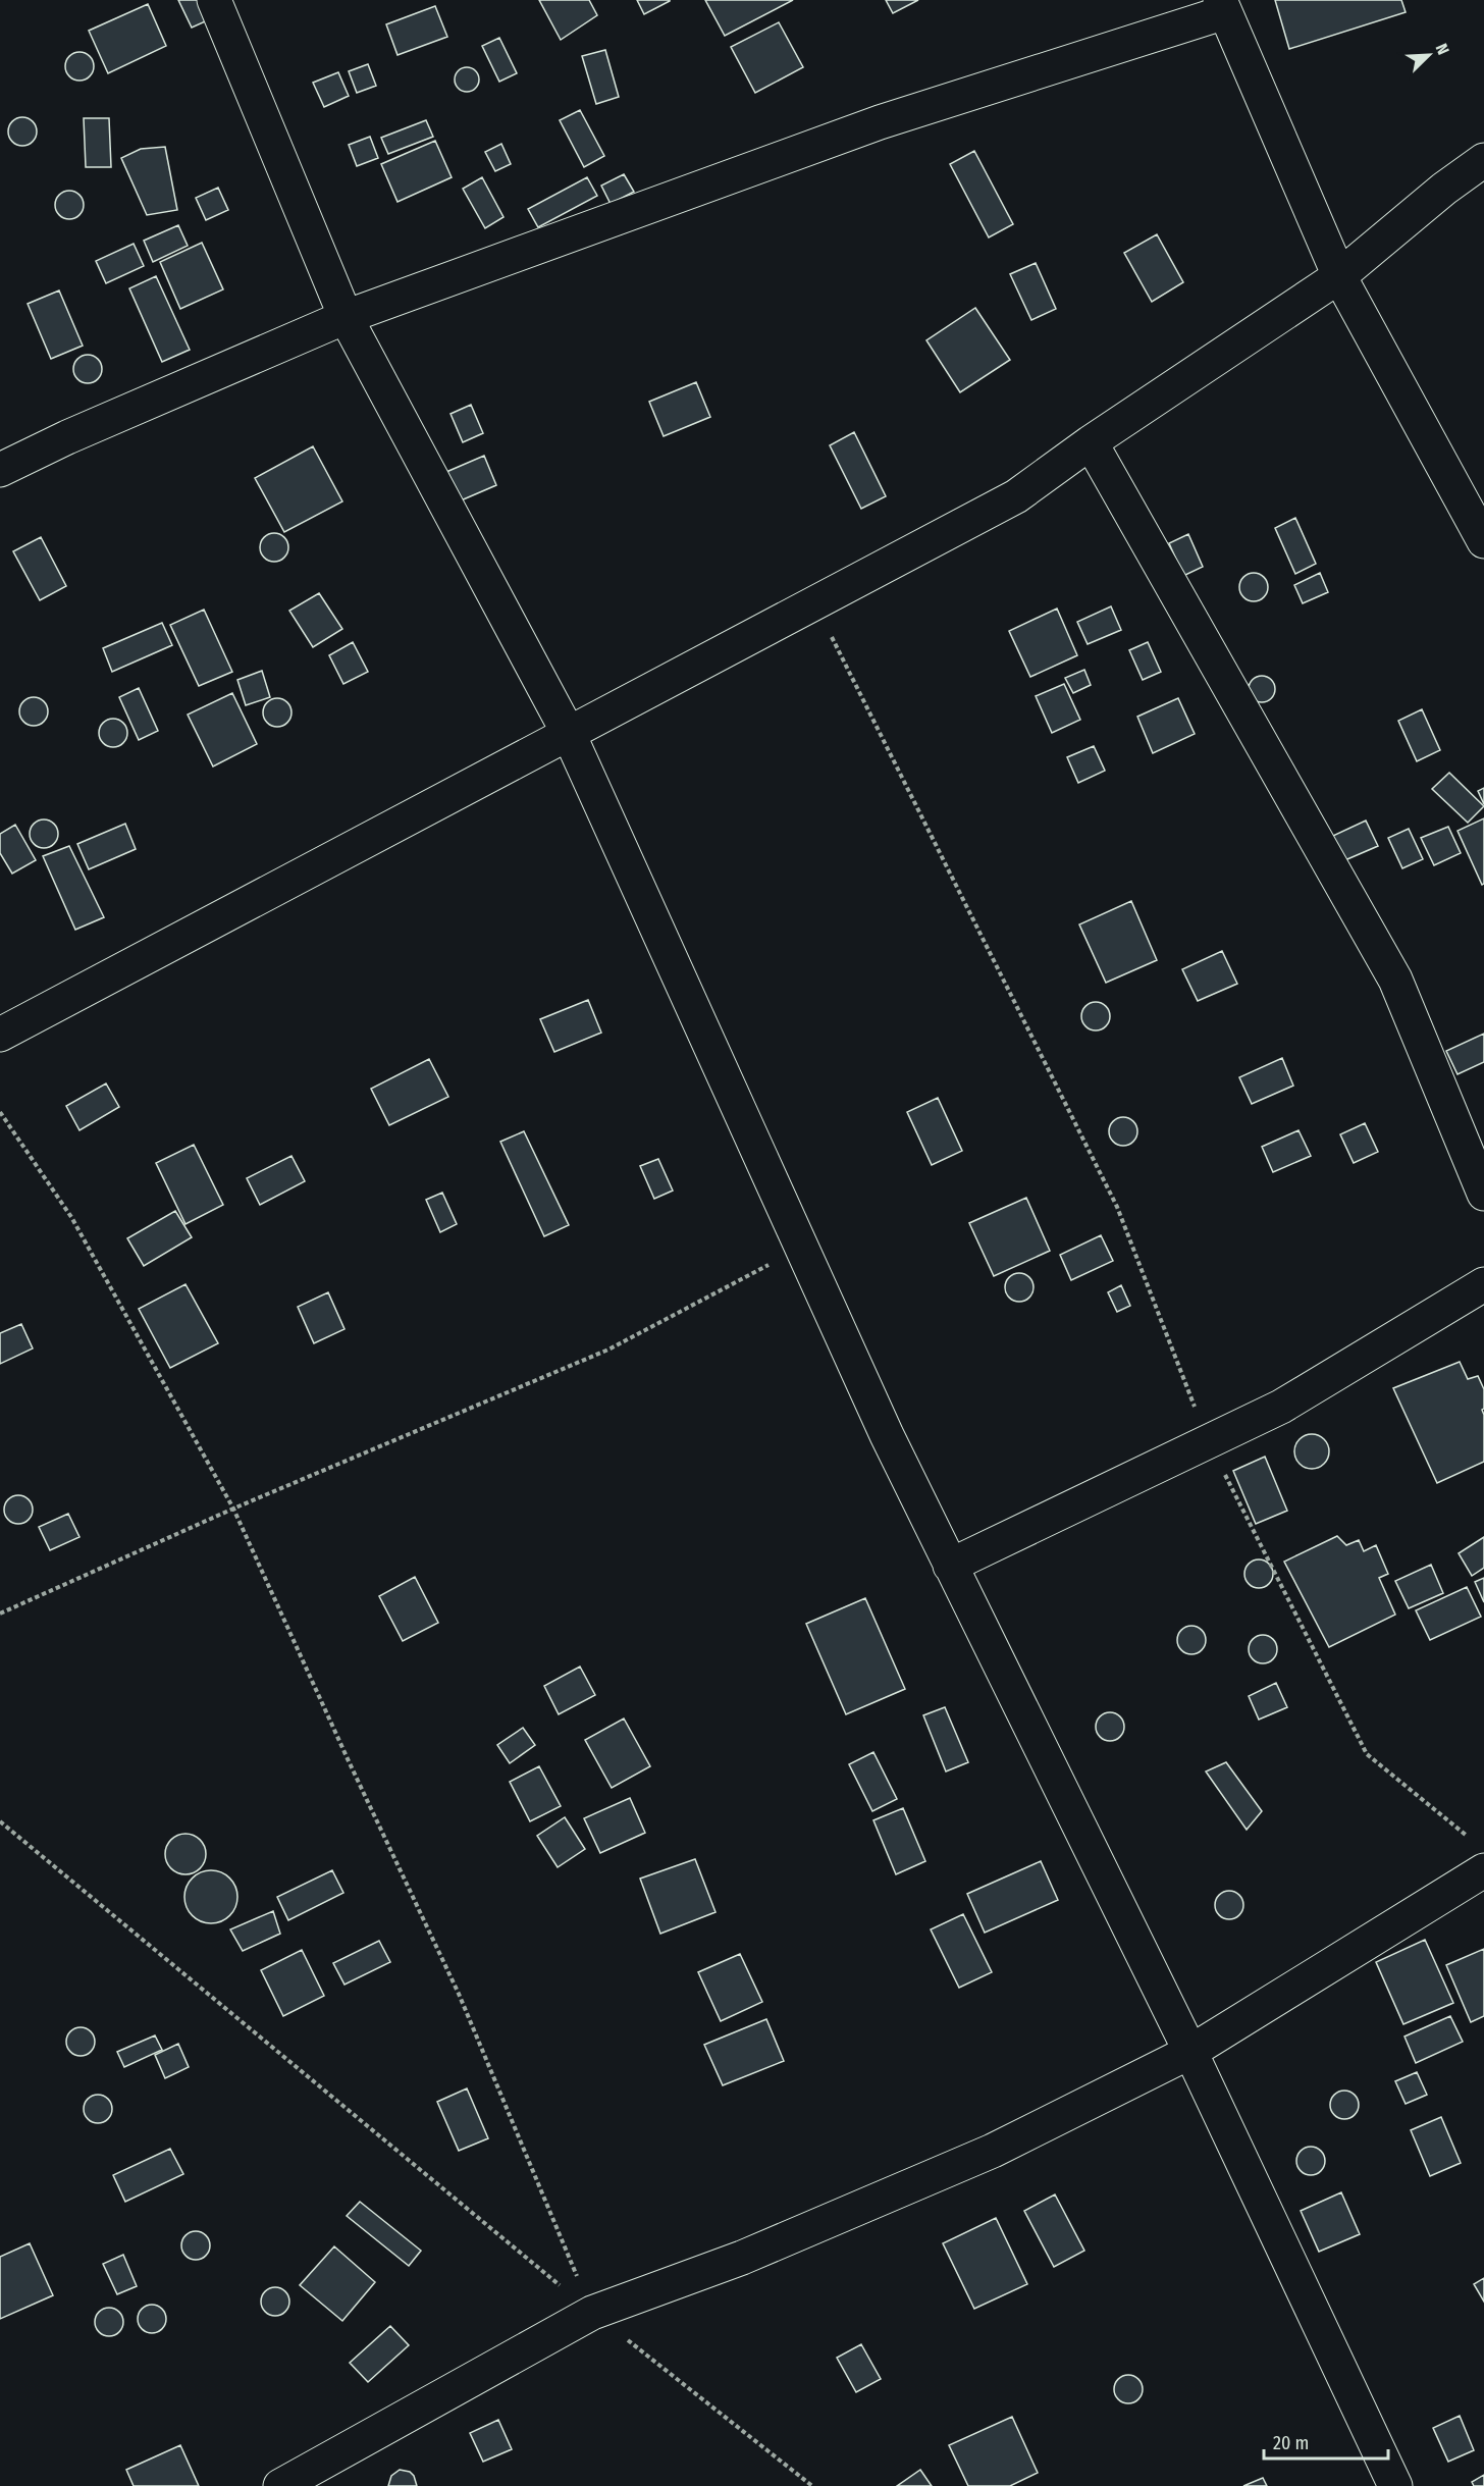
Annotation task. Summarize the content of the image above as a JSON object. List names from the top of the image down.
{
  "scale_bar": "20 m",
  "north": "top right"
}
